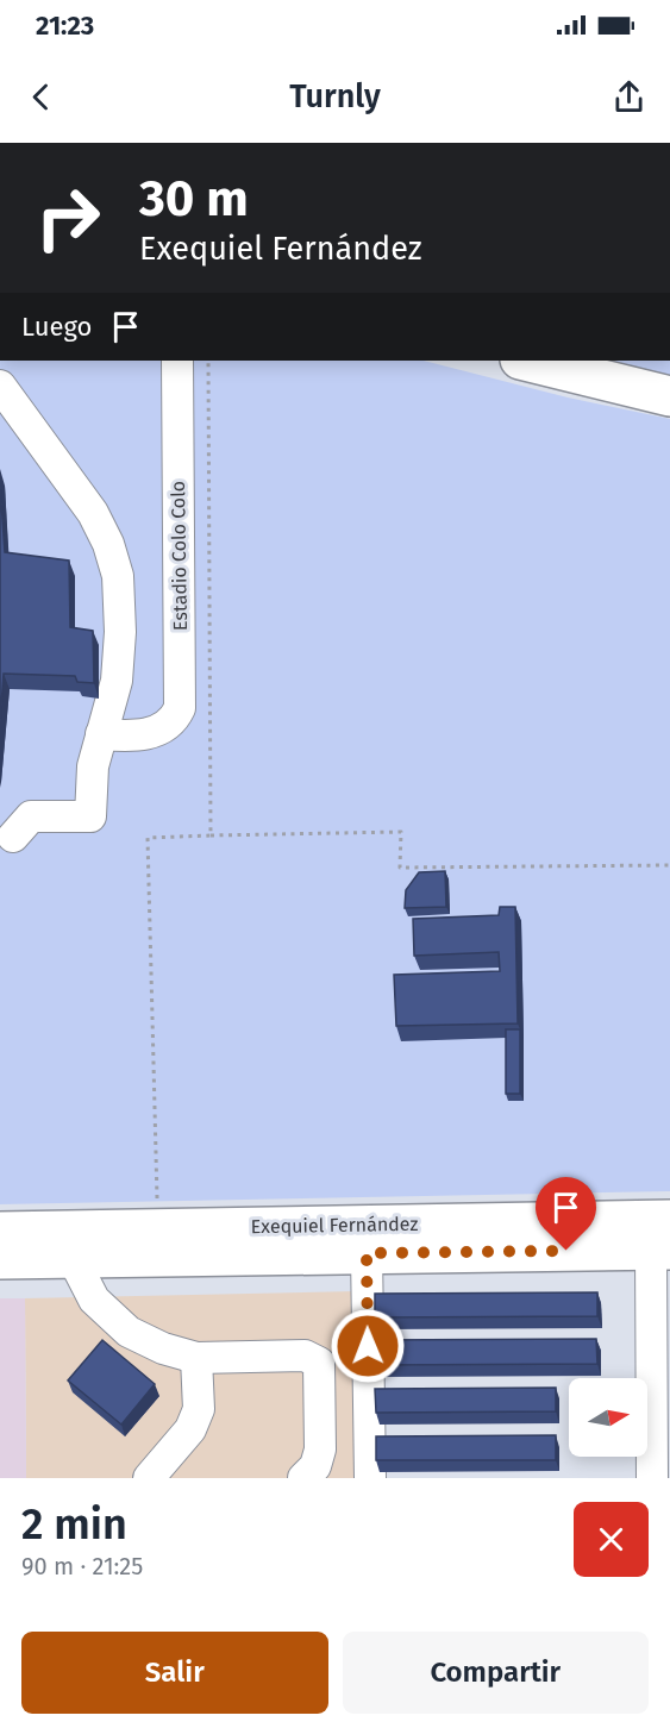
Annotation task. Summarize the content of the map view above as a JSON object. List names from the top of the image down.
{
  "streets": {
    "main road": ["Exequiel Fernández"],
    "street": ["Estadio Colo Colo"]
  },
  "north": "right",
  "page": {
    "status": "21:23",
    "header": "Turnly",
    "turn": ["30 m", "Exequiel Fernández"],
    "then": "Luego",
    "heading": ["2 min", "90 m · 21:25"],
    "buttons": ["Salir", "Compartir"]
  }
}
